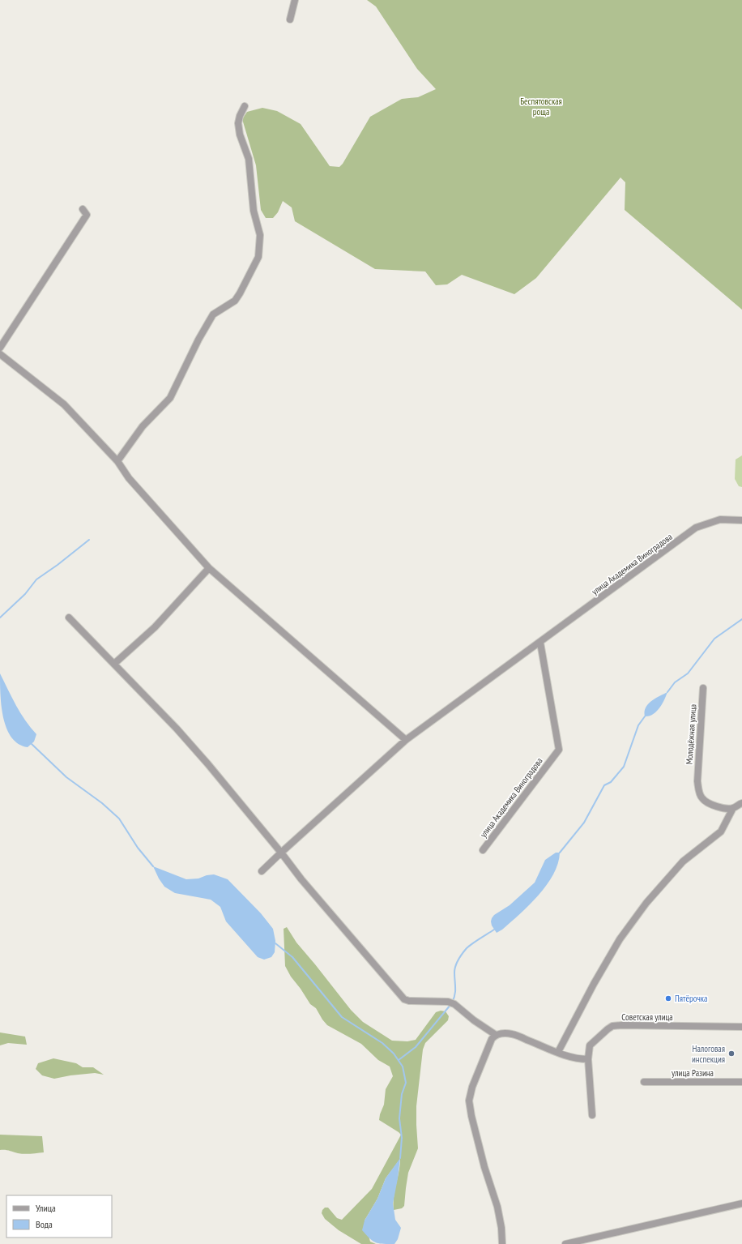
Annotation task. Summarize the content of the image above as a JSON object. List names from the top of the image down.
{
  "streets": {
    "street": [
      "улица Академика Виноградова",
      "Молодёжная улица",
      "Советская улица",
      "улица Разина"
    ]
  },
  "parks": ["Беспятовская роща"],
  "places": ["Пятёрочка", "Налоговая инспекция"],
  "legend": ["Улица", "Вода"]
}
